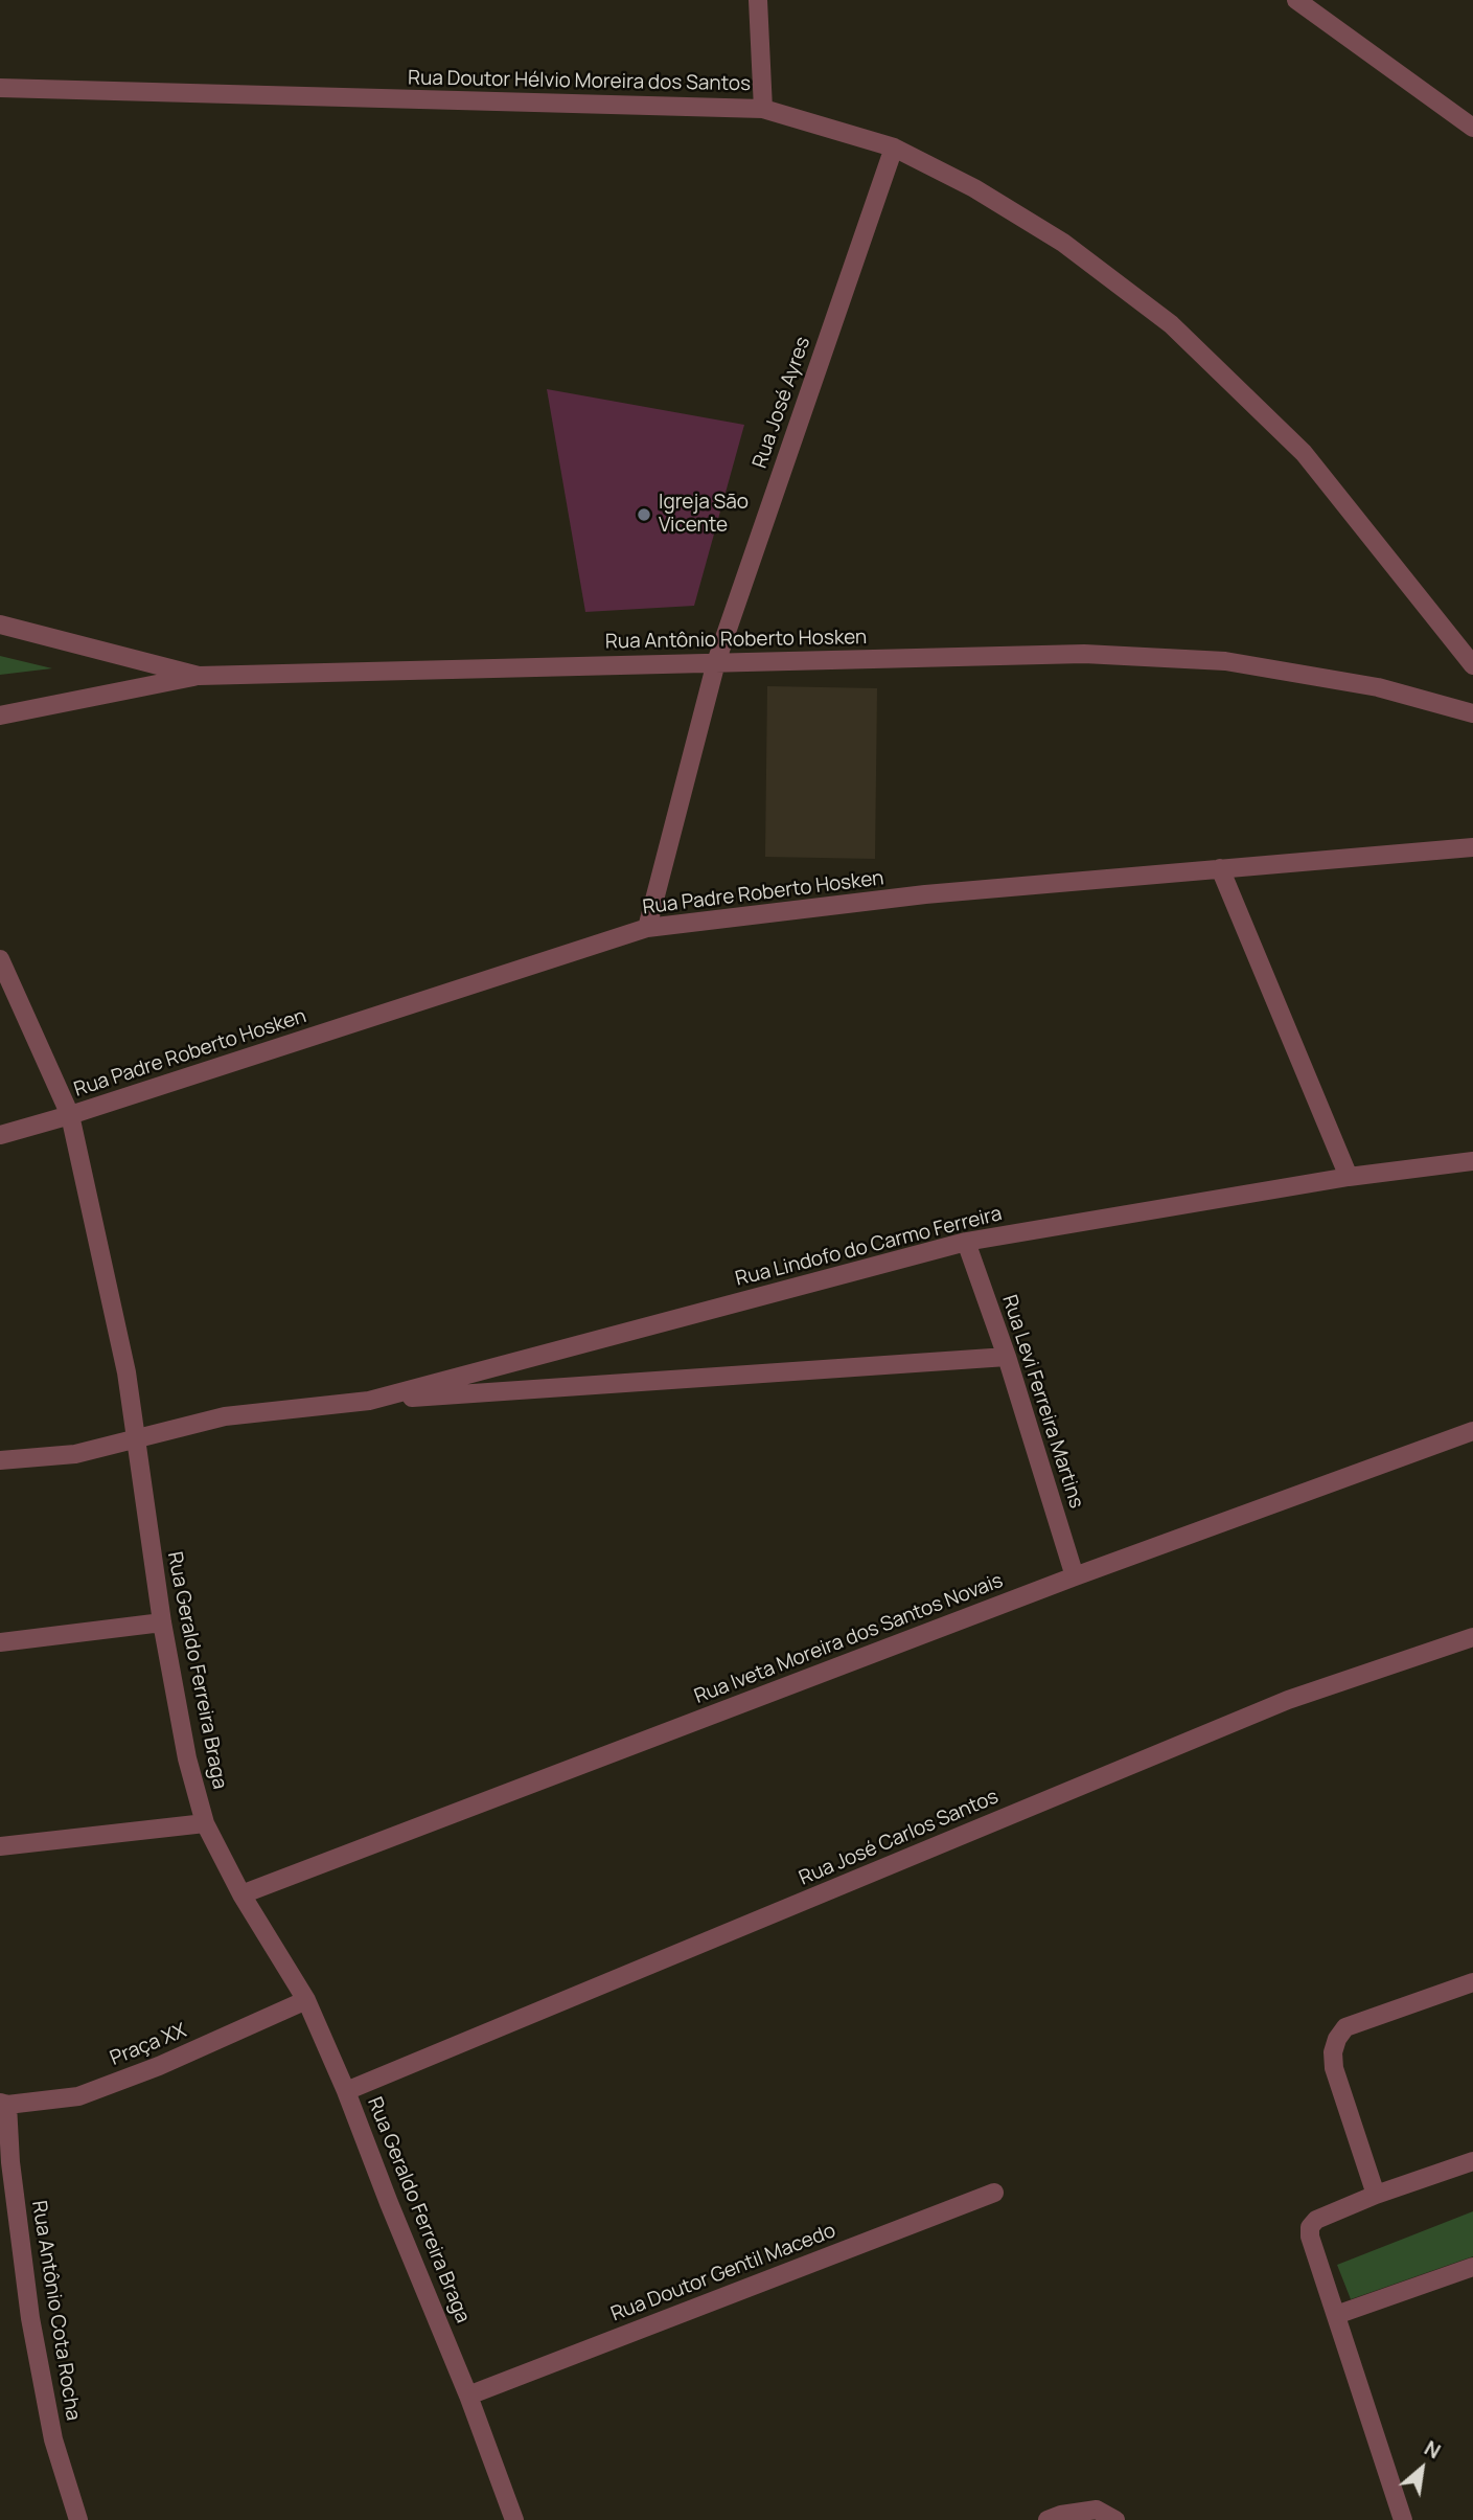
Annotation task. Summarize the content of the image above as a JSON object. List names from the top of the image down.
{
  "streets": {
    "street": [
      "Rua Doutor Hélvio Moreira dos Santos",
      "Rua José Ayres",
      "Rua Antônio Roberto Hosken",
      "Rua Padre Roberto Hosken",
      "Rua Lindofo do Carmo Ferreira",
      "Rua Levi Ferreira Martins",
      "Rua Iveta Moreira dos Santos Novais",
      "Rua Geraldo Ferreira Braga",
      "Rua José Carlos Santos",
      "Praça XX",
      "Rua Doutor Gentil Macedo",
      "Rua Antônio Cota Rocha"
    ]
  },
  "crossings": [
    ["Rua Doutor Hélvio Moreira dos Santos", "Rua José Ayres"],
    ["Rua José Ayres", "Rua Antônio Roberto Hosken"],
    ["Rua José Ayres", "Rua Padre Roberto Hosken"],
    ["Rua Padre Roberto Hosken", "Rua Geraldo Ferreira Braga"],
    ["Rua Lindofo do Carmo Ferreira", "Rua Levi Ferreira Martins"],
    ["Rua Lindofo do Carmo Ferreira", "Rua Geraldo Ferreira Braga"],
    ["Rua Levi Ferreira Martins", "Rua Iveta Moreira dos Santos Novais"],
    ["Rua Iveta Moreira dos Santos Novais", "Rua Geraldo Ferreira Braga"],
    ["Rua Geraldo Ferreira Braga", "Rua José Carlos Santos"],
    ["Rua Geraldo Ferreira Braga", "Praça XX"],
    ["Rua Geraldo Ferreira Braga", "Rua Doutor Gentil Macedo"],
    ["Praça XX", "Rua Antônio Cota Rocha"]
  ],
  "places": ["Igreja São Vicente"],
  "north": "top right"
}
